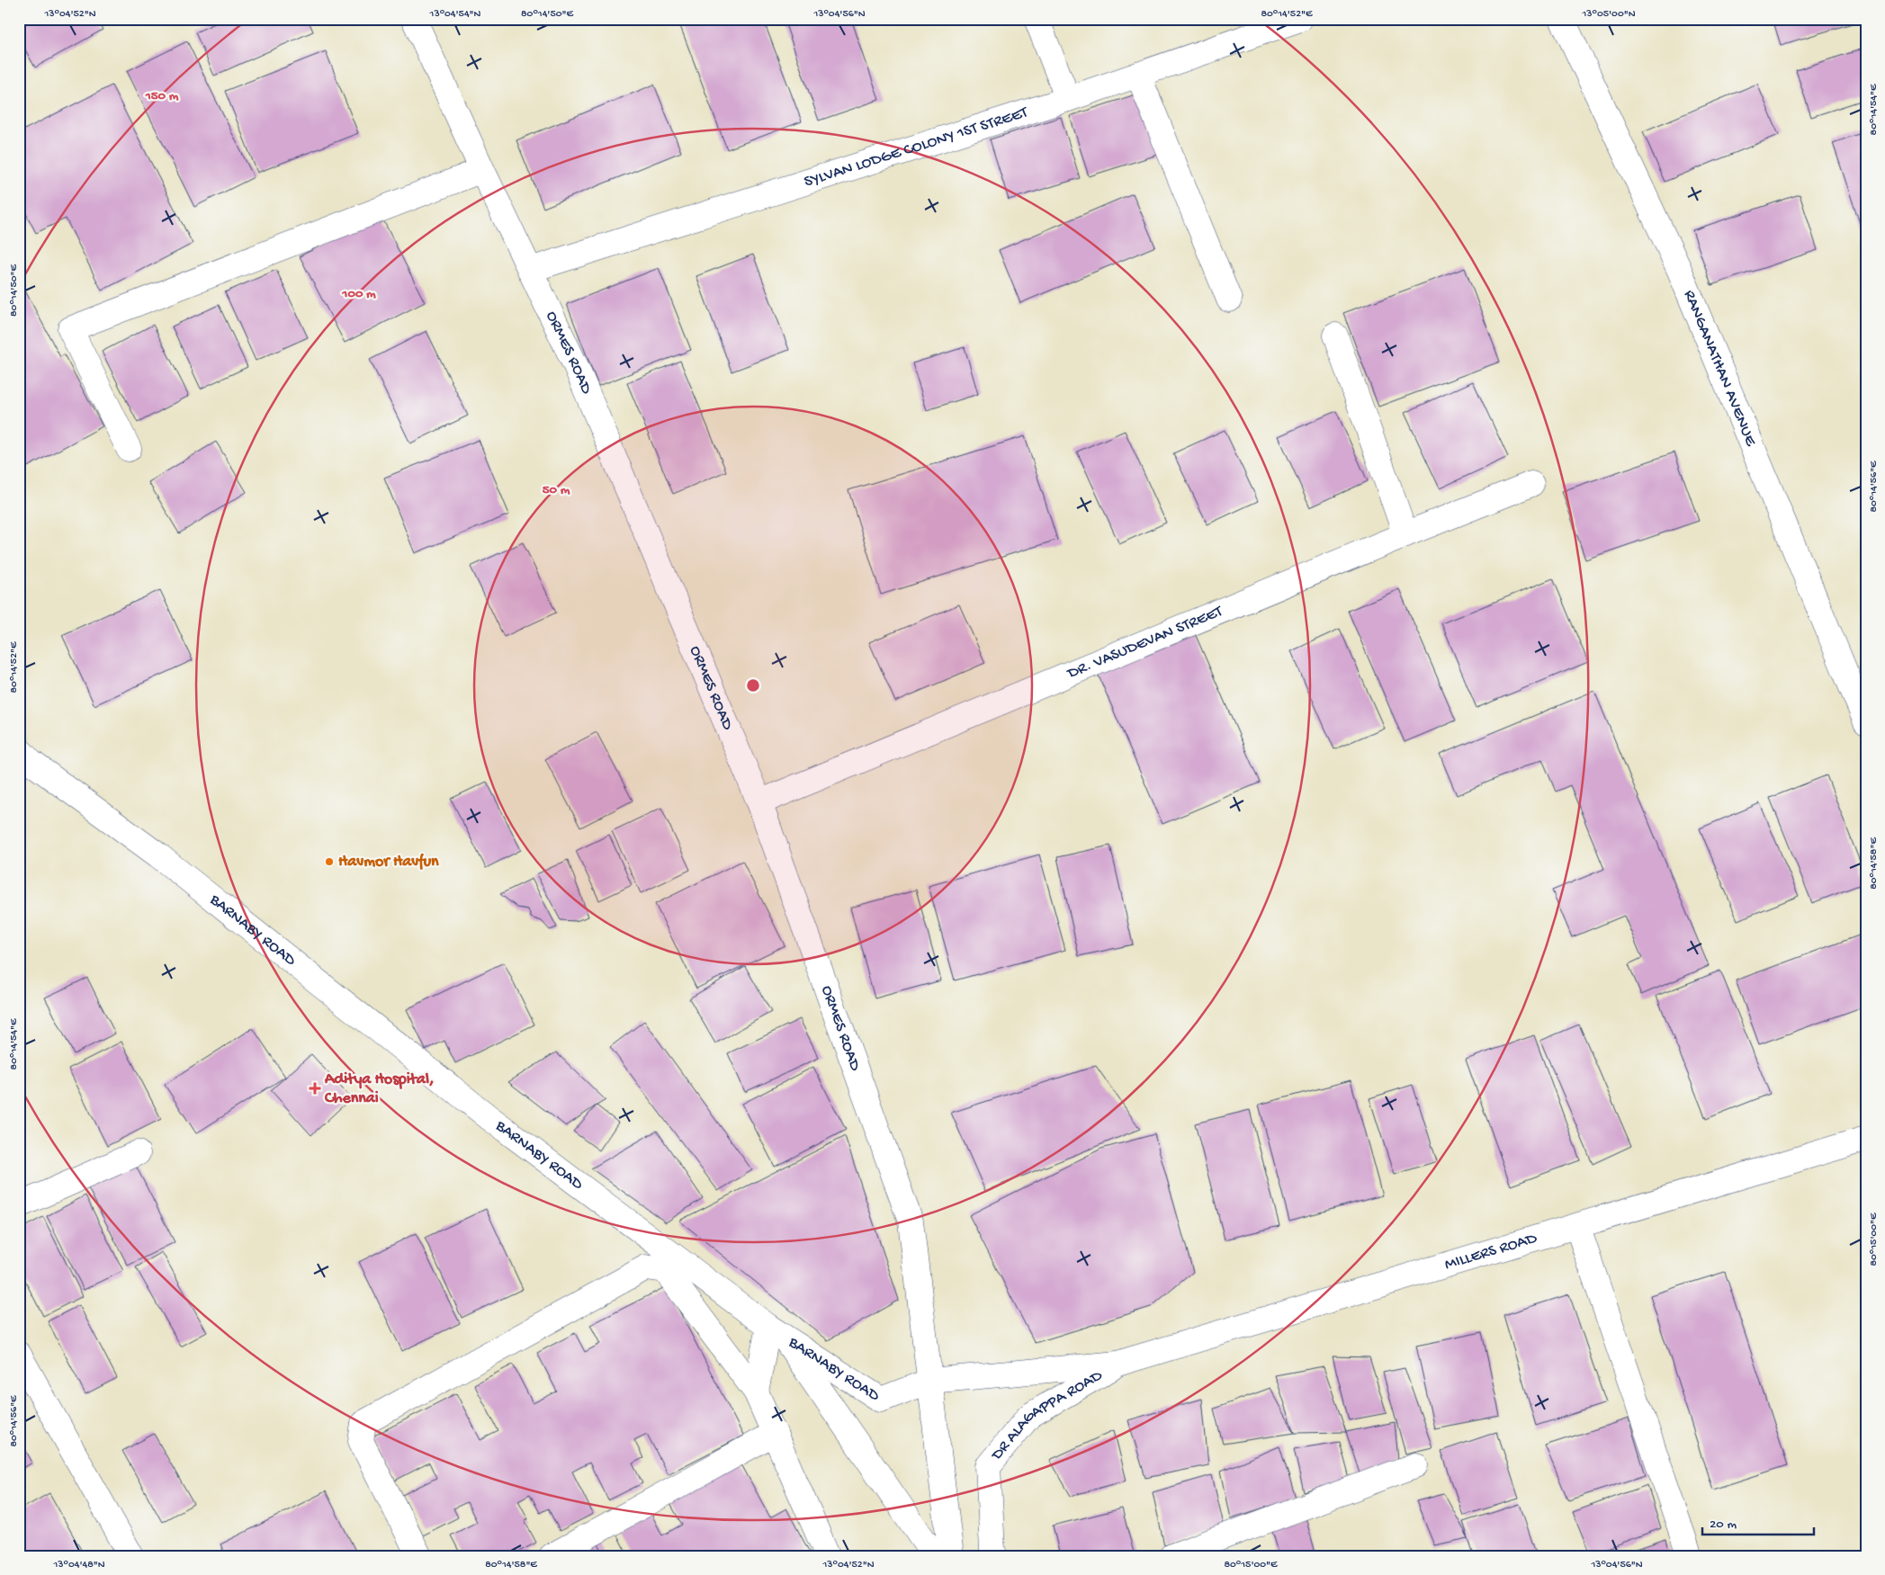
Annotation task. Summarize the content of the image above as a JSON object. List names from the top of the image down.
{
  "streets": {
    "street": [
      "SYLVAN LODGE COLONY 1ST STREET",
      "ORMES ROAD",
      "RANGANATHAN AVENUE",
      "DR. VASUDEVAN STREET",
      "BARNABY ROAD",
      "MILLERS ROAD",
      "DR ALAGAPPA ROAD"
    ]
  },
  "crossings": [
    ["SYLVAN LODGE COLONY 1ST STREET", "ORMES ROAD"],
    ["ORMES ROAD", "DR. VASUDEVAN STREET"],
    ["ORMES ROAD", "BARNABY ROAD"],
    ["BARNABY ROAD", "MILLERS ROAD"],
    ["BARNABY ROAD", "DR ALAGAPPA ROAD"],
    ["MILLERS ROAD", "DR ALAGAPPA ROAD"]
  ],
  "places": {
    "other": ["Havmor Havfun"],
    "health": ["Aditya Hospital, Chennai"]
  },
  "scale_bar": "20 m",
  "coordinates": [
    "13°04'52\"N",
    "13°04'54\"N",
    "80°14'50\"E",
    "13°04'56\"N",
    "80°14'52\"E",
    "13°05'00\"N",
    "80°14'54\"E",
    "80°14'56\"E",
    "80°14'58\"E",
    "80°15'00\"E",
    "13°04'48\"N"
  ],
  "rings": ["150 m", "100 m", "50 m"]
}
